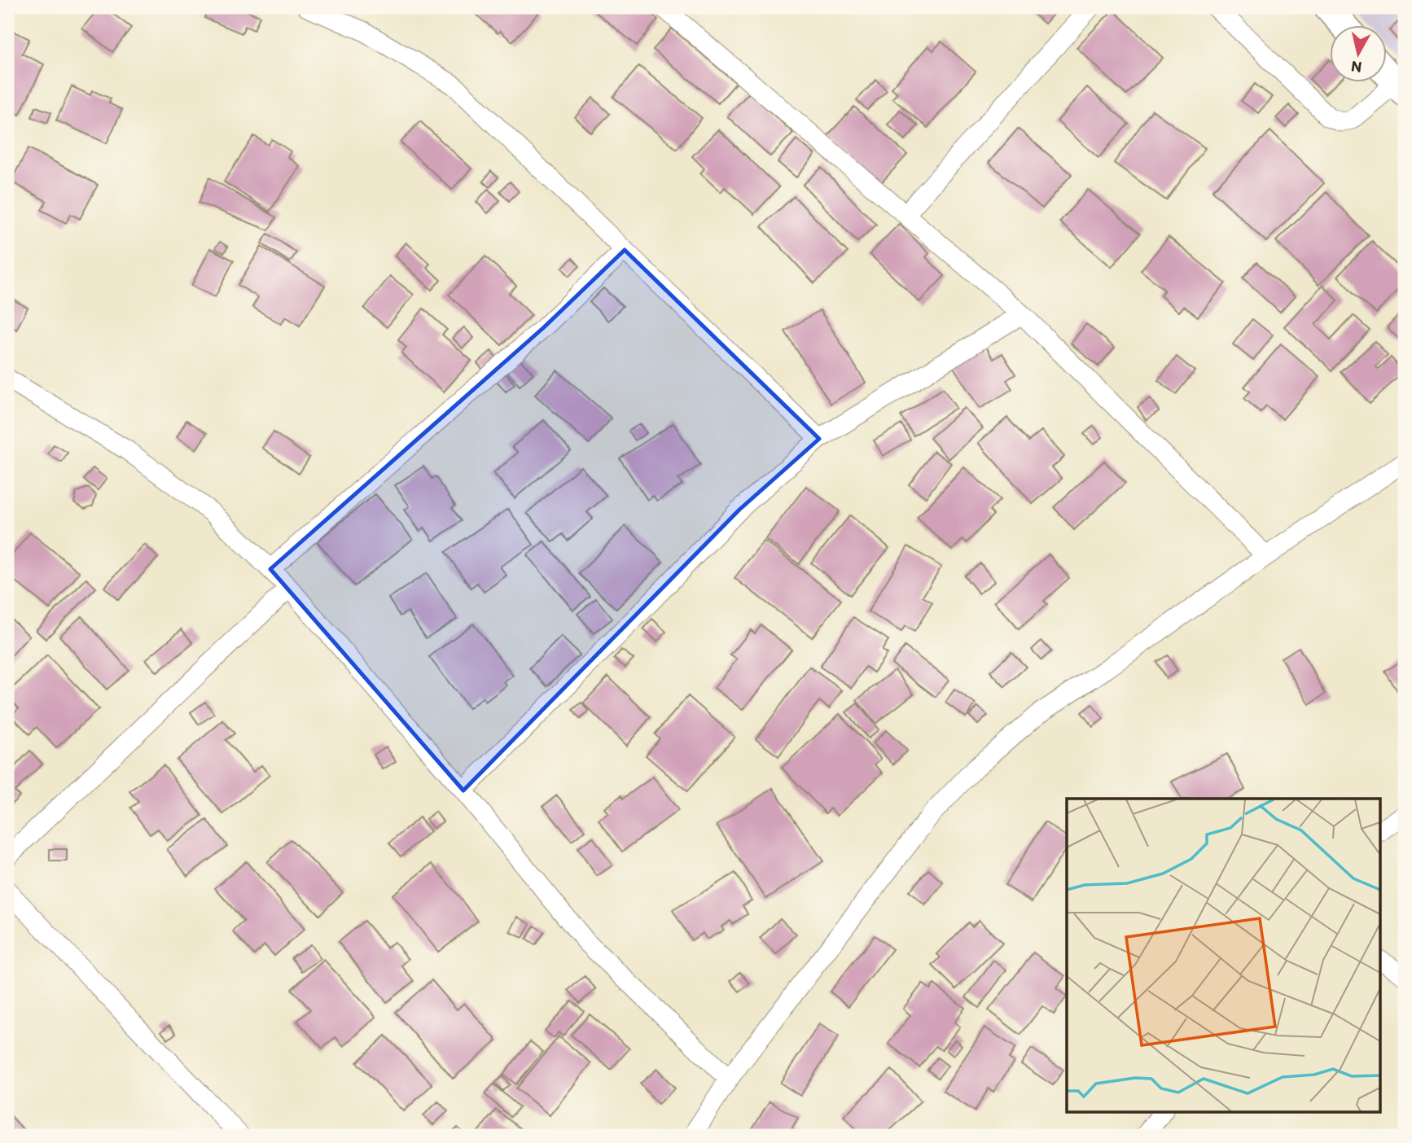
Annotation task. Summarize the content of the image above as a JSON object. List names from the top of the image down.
{
  "north": "bottom"
}
